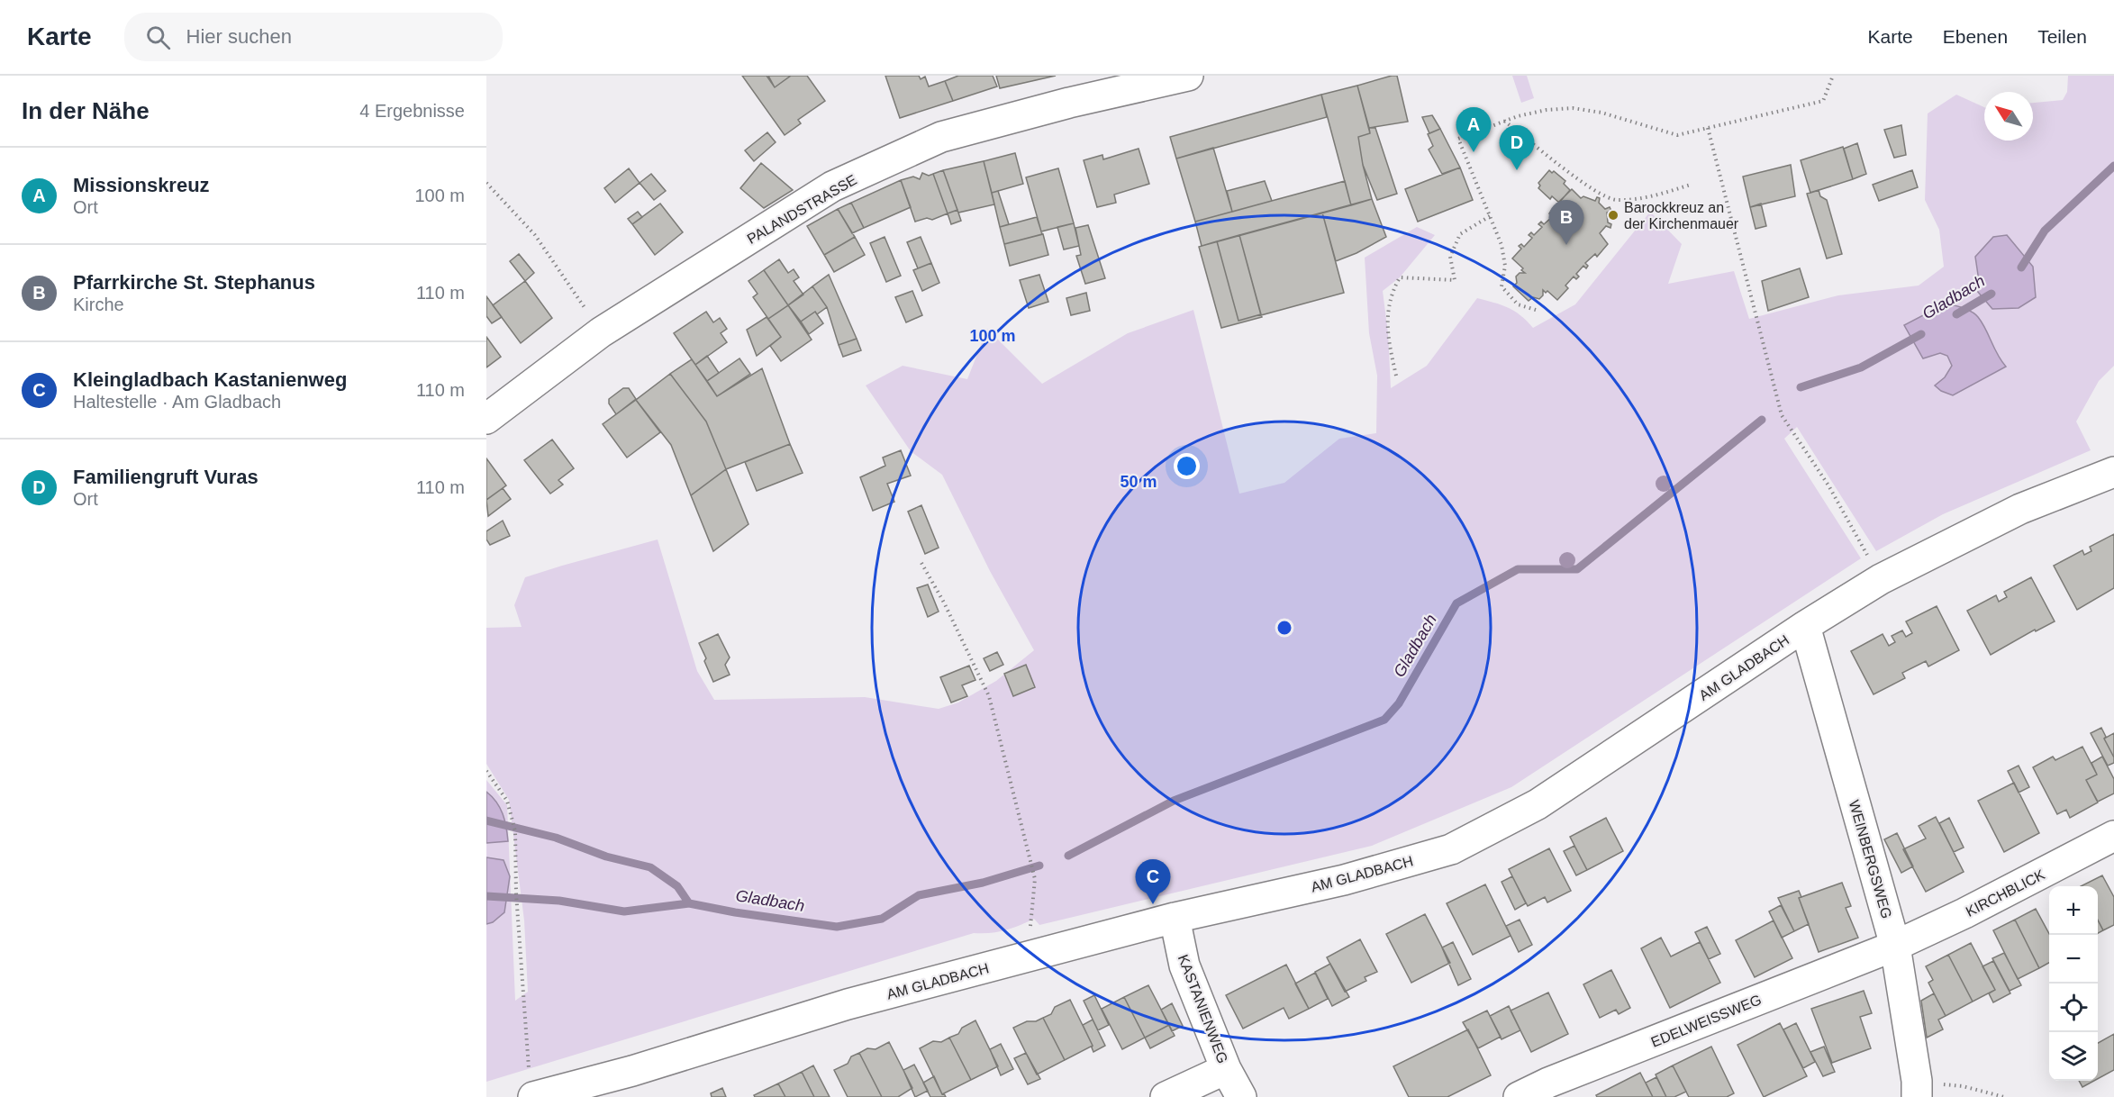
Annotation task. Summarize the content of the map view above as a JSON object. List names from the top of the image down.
{
  "streets": {
    "street": [
      "PALANDSTRASSE",
      "AM GLADBACH",
      "WEINBERGSWEG",
      "KIRCHBLICK",
      "KASTANIENWEG",
      "EDELWEISSWEG"
    ]
  },
  "crossings": [
    ["AM GLADBACH", "WEINBERGSWEG"],
    ["AM GLADBACH", "KASTANIENWEG"],
    ["WEINBERGSWEG", "KIRCHBLICK"],
    ["WEINBERGSWEG", "EDELWEISSWEG"],
    ["KIRCHBLICK", "EDELWEISSWEG"]
  ],
  "water": ["Gladbach"],
  "places": ["Barockkreuz an der Kirchenmauer"],
  "north": "top left",
  "page": {
    "header": "Karte",
    "search": "Hier suchen",
    "nav": ["Karte", "Ebenen", "Teilen"],
    "heading": ["In der Nähe", "4 Ergebnisse"],
    "pins": [
      "A",
      "D",
      "B",
      "C"
    ],
    "list": [
      {
        "mark": "A",
        "name": "Missionskreuz",
        "note": "Ort",
        "value": "100 m"
      },
      {
        "mark": "B",
        "name": "Pfarrkirche St. Stephanus",
        "note": "Kirche",
        "value": "110 m"
      },
      {
        "mark": "C",
        "name": "Kleingladbach Kastanienweg",
        "note": "Haltestelle · Am Gladbach",
        "value": "110 m"
      },
      {
        "mark": "D",
        "name": "Familiengruft Vuras",
        "note": "Ort",
        "value": "110 m"
      }
    ],
    "map_buttons": ["+", "−"]
  },
  "rings": ["100 m", "50 m"]
}
